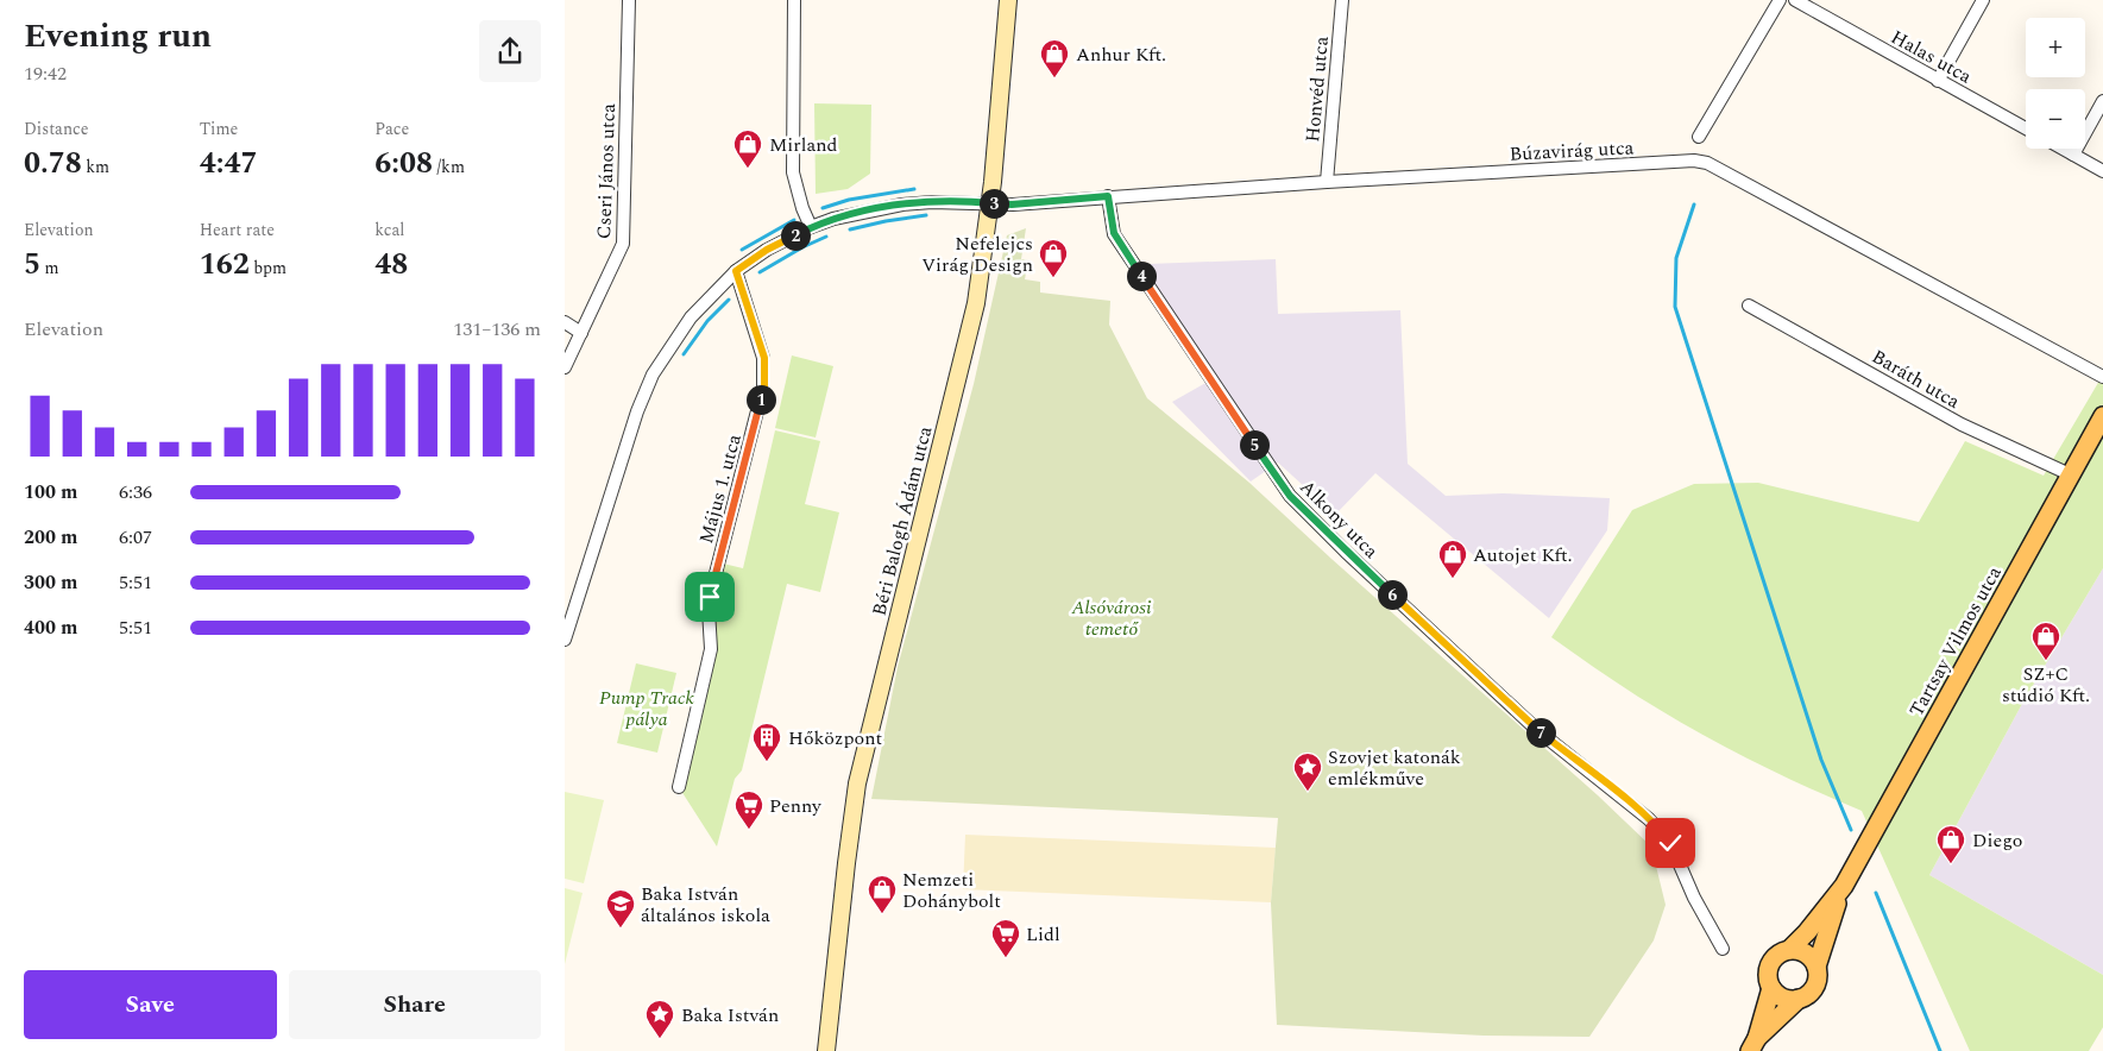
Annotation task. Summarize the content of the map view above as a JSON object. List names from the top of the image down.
{
  "streets": {
    "main road": ["Tartsay Vilmos utca"],
    "street": [
      "Halas utca",
      "Honvéd utca",
      "Búzavirág utca",
      "Cseri János utca",
      "Baráth utca",
      "Május 1. utca",
      "Alkony utca",
      "Béri Balogh Ádám utca"
    ]
  },
  "crossings": [
    ["Honvéd utca", "Búzavirág utca"],
    ["Búzavirág utca", "Alkony utca"],
    ["Búzavirág utca", "Béri Balogh Ádám utca"],
    ["Baráth utca", "Tartsay Vilmos utca"]
  ],
  "parks": ["Alsóvárosi temető", "Pump Track pálya"],
  "places": {
    "shop": [
      "Anhur Kft.",
      "Mirland",
      "Nefelejcs Virág Design",
      "Autojet Kft.",
      "SZ+C stúdió Kft.",
      "Diego",
      "Nemzeti Dohánybolt"
    ],
    "building": ["Hőközpont"],
    "place": ["Szovjet katonák emlékműve", "Baka István"],
    "supermarket": ["Penny", "Lidl"],
    "school or university": ["Baka István általános iskola"]
  },
  "page": {
    "heading": ["Evening run", "19:42"],
    "map_buttons": ["+", "−"],
    "stats": [
      ["Distance", "0.78 km"],
      ["Time", "4:47"],
      ["Pace", "6:08 /km"],
      ["Elevation", "5 m"],
      ["Heart rate", "162 bpm"],
      ["kcal", "48"]
    ],
    "pins": [
      "3",
      "2",
      "4",
      "1",
      "5",
      "6",
      "7"
    ],
    "chart": ["Elevation", "131–136 m"],
    "list": [
      {
        "name": "100 m",
        "note": "6:36"
      },
      {
        "name": "200 m",
        "note": "6:07"
      },
      {
        "name": "300 m",
        "note": "5:51"
      },
      {
        "name": "400 m",
        "note": "5:51"
      }
    ],
    "buttons": ["Save", "Share"]
  }
}
